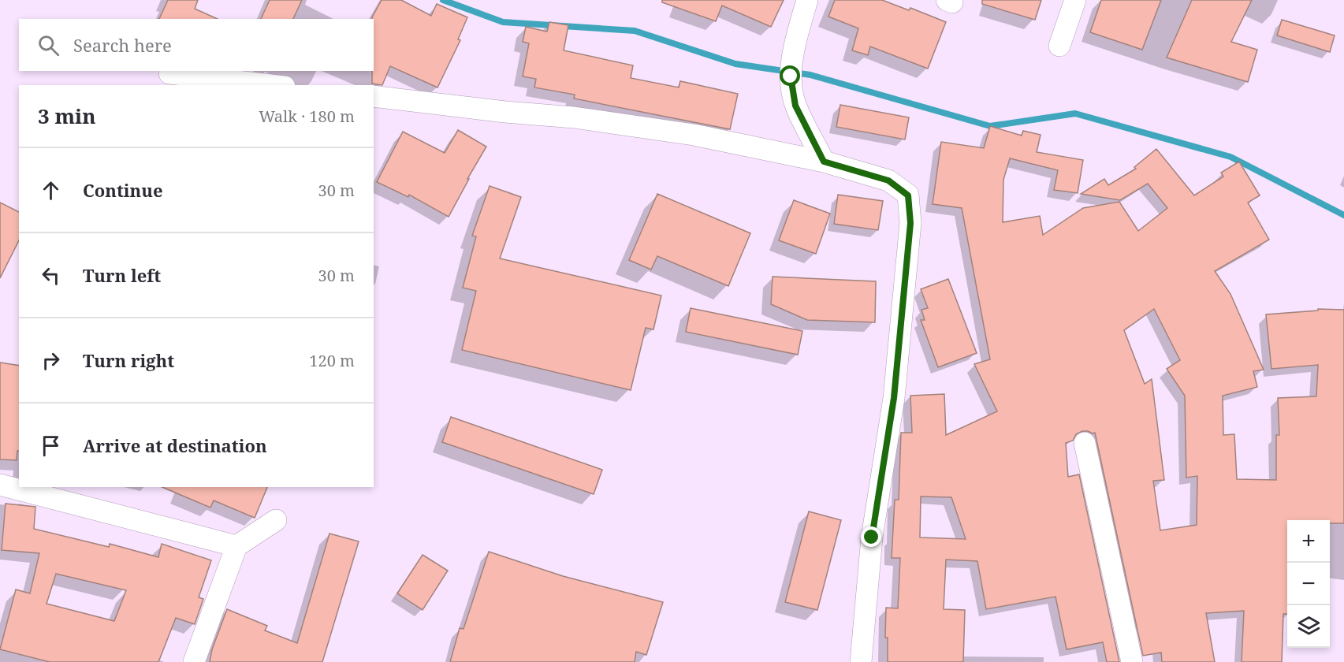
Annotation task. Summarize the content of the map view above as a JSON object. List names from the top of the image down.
{
  "page": {
    "search": "Search here",
    "heading": ["3 min", "Walk · 180 m"],
    "list": [
      ["Continue", "30 m"],
      ["Turn left", "30 m"],
      ["Turn right", "120 m"],
      "Arrive at destination"
    ],
    "map_buttons": ["+", "−"]
  }
}
